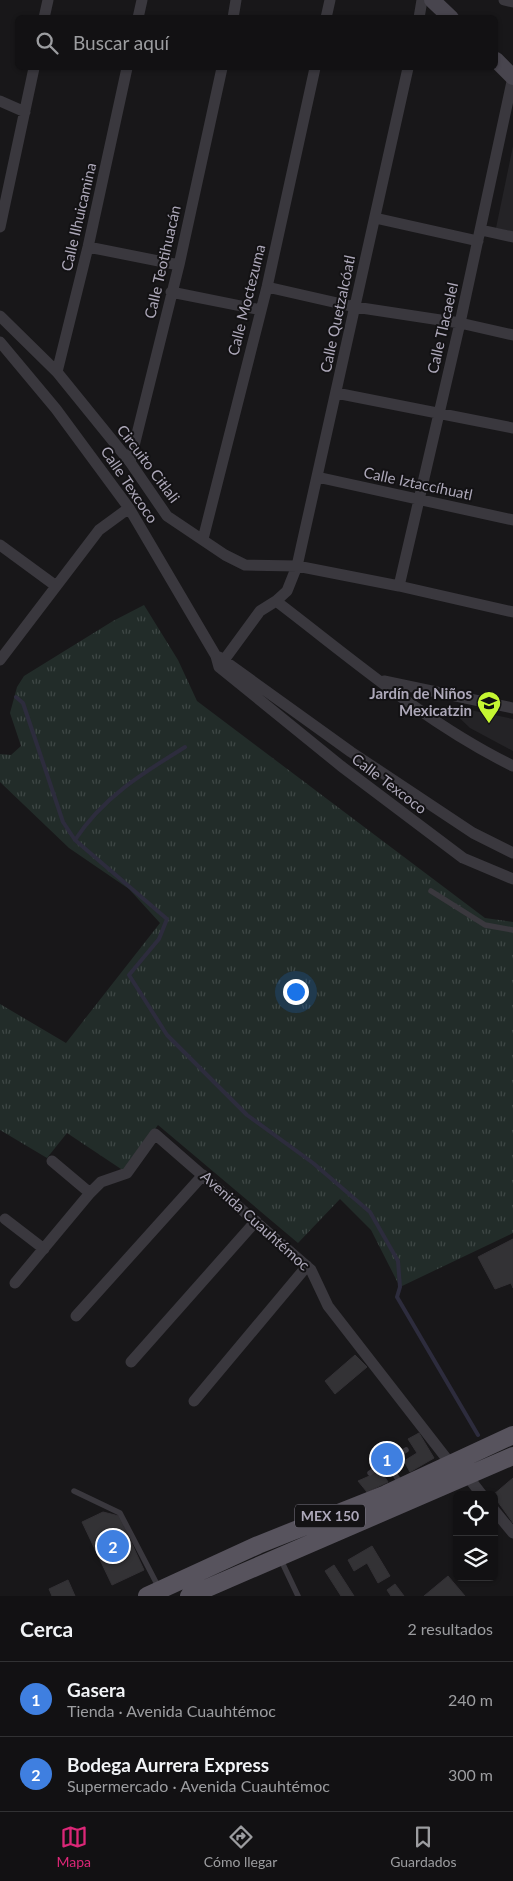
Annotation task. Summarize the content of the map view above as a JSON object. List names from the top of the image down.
{
  "streets": {
    "main road": ["MEX 150"],
    "street": [
      "Calle Ilhuicamina",
      "Calle Teotihuacán",
      "Calle Moctezuma",
      "Calle Quetzalcóatl",
      "Calle Tlacaelel",
      "Circuito Citlali",
      "Calle Iztaccíhuatl",
      "Calle Texcoco",
      "Avenida Cuauhtémoc"
    ]
  },
  "crossings": [
    ["Calle Ilhuicamina", "Circuito Citlali"],
    ["Calle Teotihuacán", "Circuito Citlali"],
    ["Calle Moctezuma", "Circuito Citlali"],
    ["Calle Quetzalcóatl", "Circuito Citlali"],
    ["Calle Quetzalcóatl", "Calle Iztaccíhuatl"],
    ["Calle Tlacaelel", "Circuito Citlali"],
    ["Calle Tlacaelel", "Calle Iztaccíhuatl"],
    ["Avenida Cuauhtémoc", "MEX 150"]
  ],
  "places": {
    "school or university": ["Jardín de Niños Mexicatzin"]
  },
  "page": {
    "search": "Buscar aquí",
    "pins": ["1", "2"],
    "heading": ["Cerca", "2 resultados"],
    "list": [
      {
        "mark": "1",
        "name": "Gasera",
        "note": "Tienda · Avenida Cuauhtémoc",
        "value": "240 m"
      },
      {
        "mark": "2",
        "name": "Bodega Aurrera Express",
        "note": "Supermercado · Avenida Cuauhtémoc",
        "value": "300 m"
      }
    ],
    "nav": ["Mapa", "Cómo llegar", "Guardados"]
  }
}
